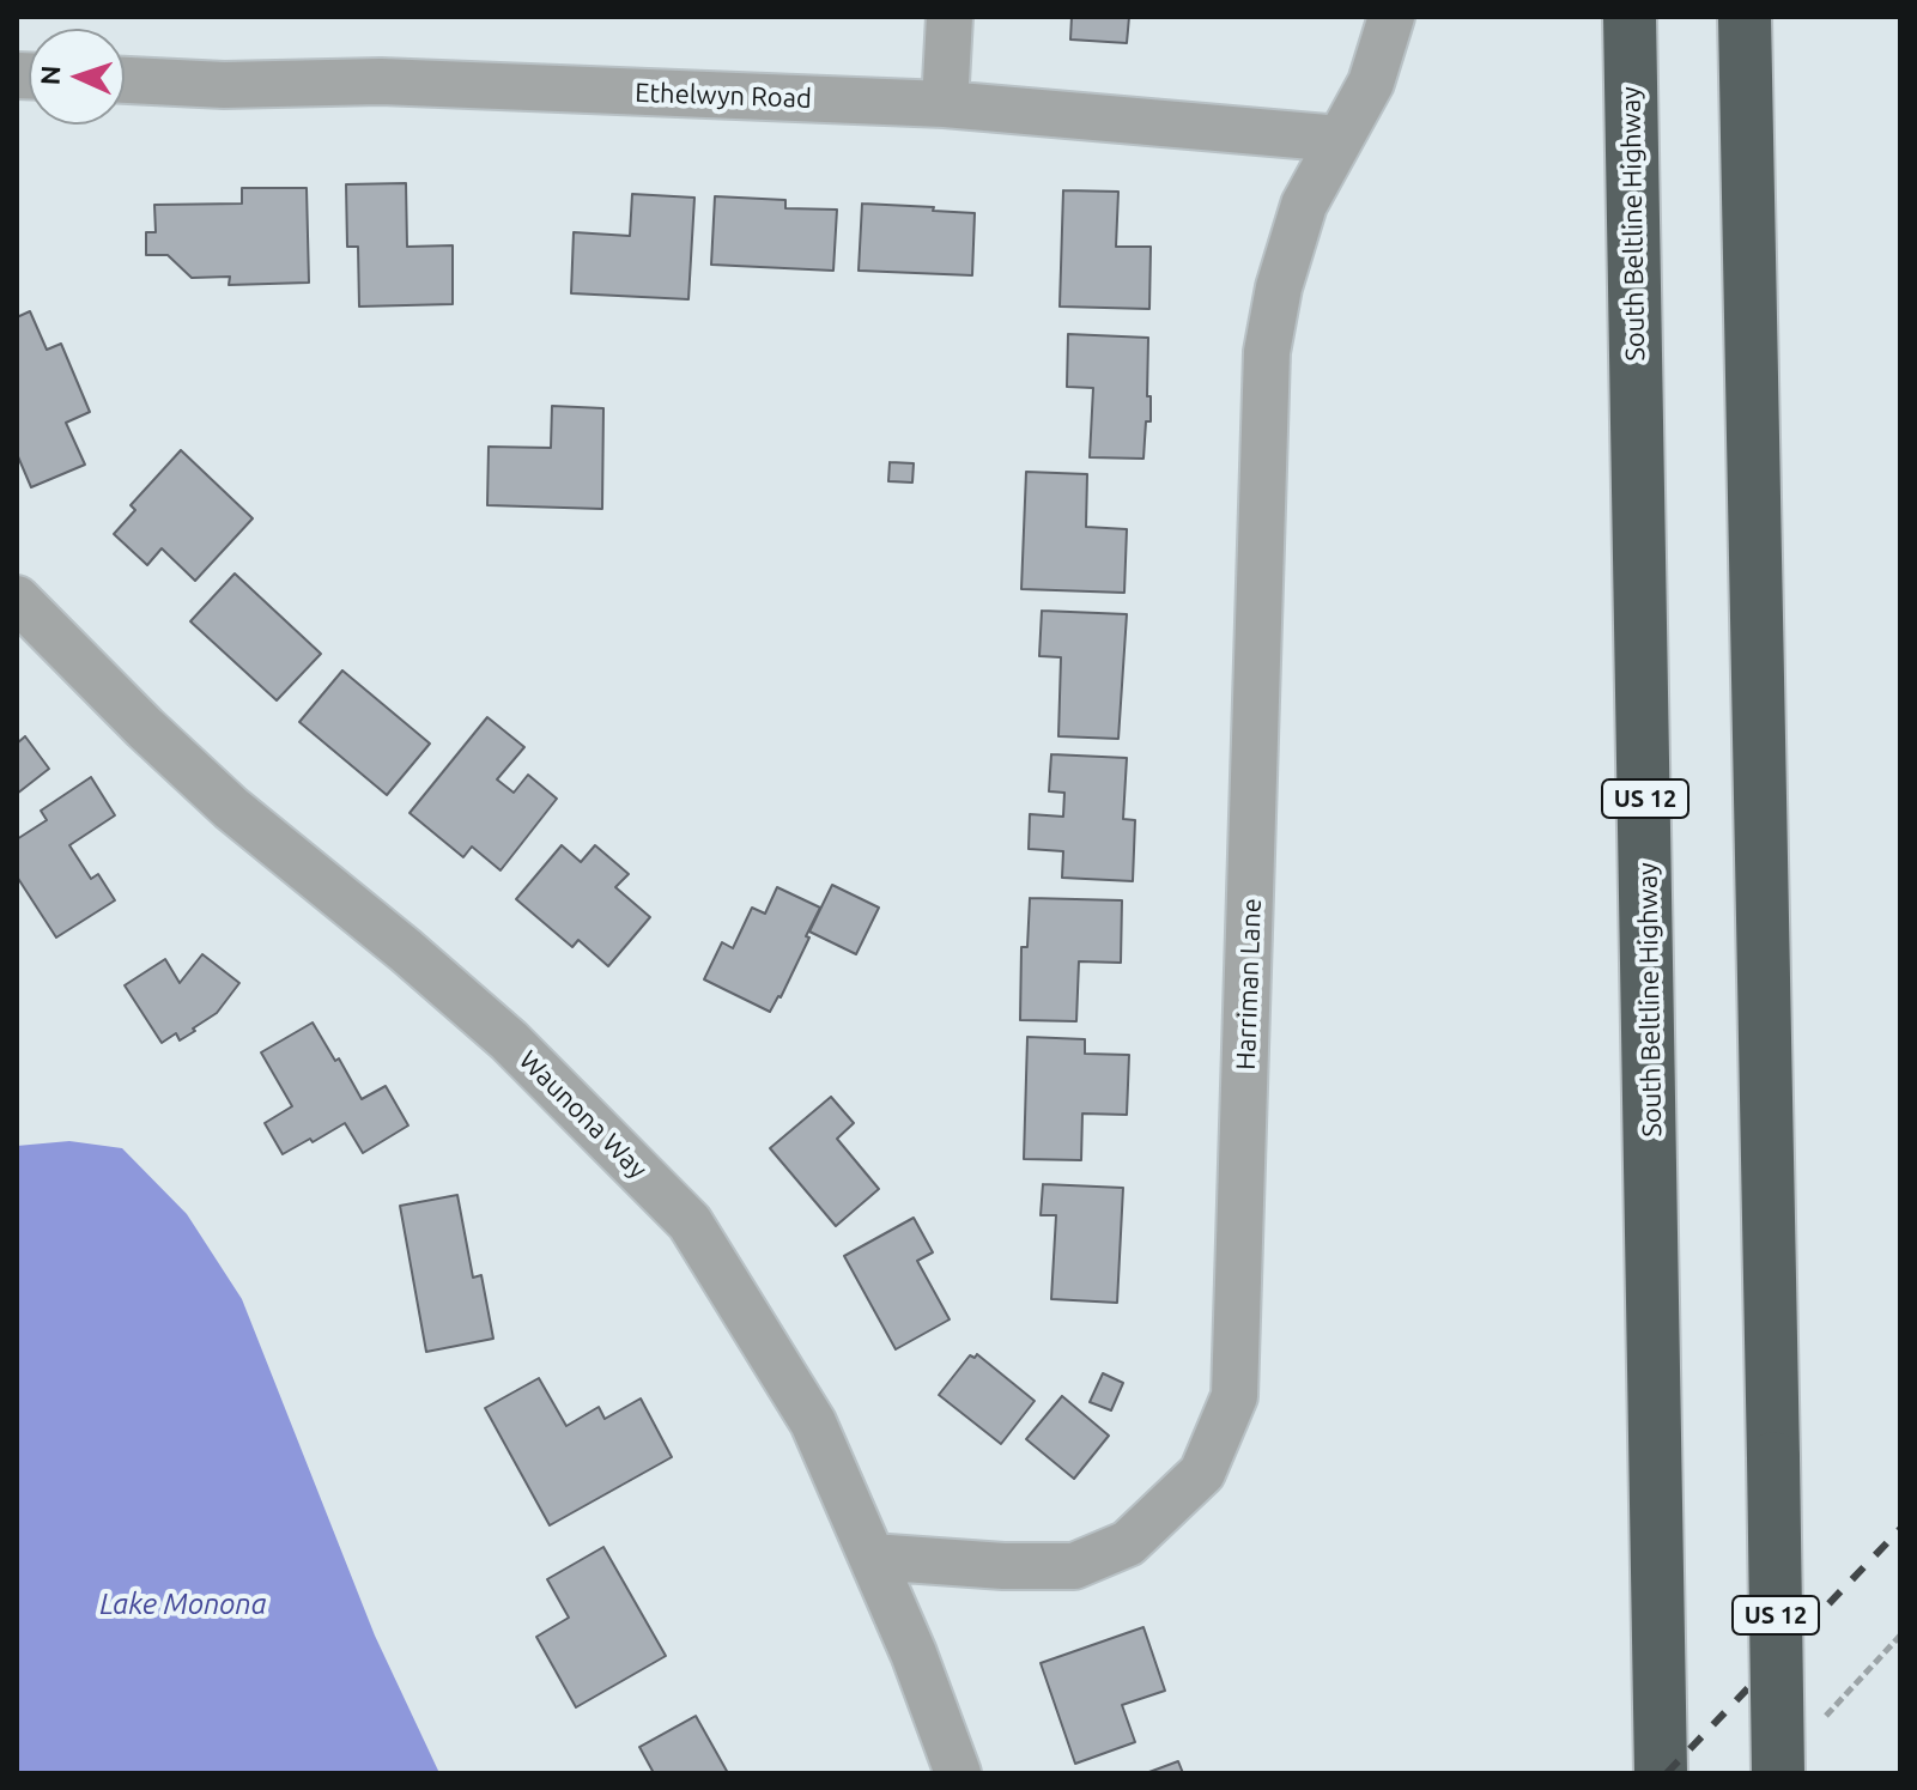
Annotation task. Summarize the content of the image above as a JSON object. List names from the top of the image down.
{
  "streets": {
    "highway": ["South Beltline Highway", "US 12"],
    "street": ["Ethelwyn Road", "Harriman Lane", "Waunona Way"]
  },
  "crossings": [
    ["Ethelwyn Road", "Harriman Lane"],
    ["Harriman Lane", "Waunona Way"]
  ],
  "water": ["Lake Monona"],
  "north": "left"
}
